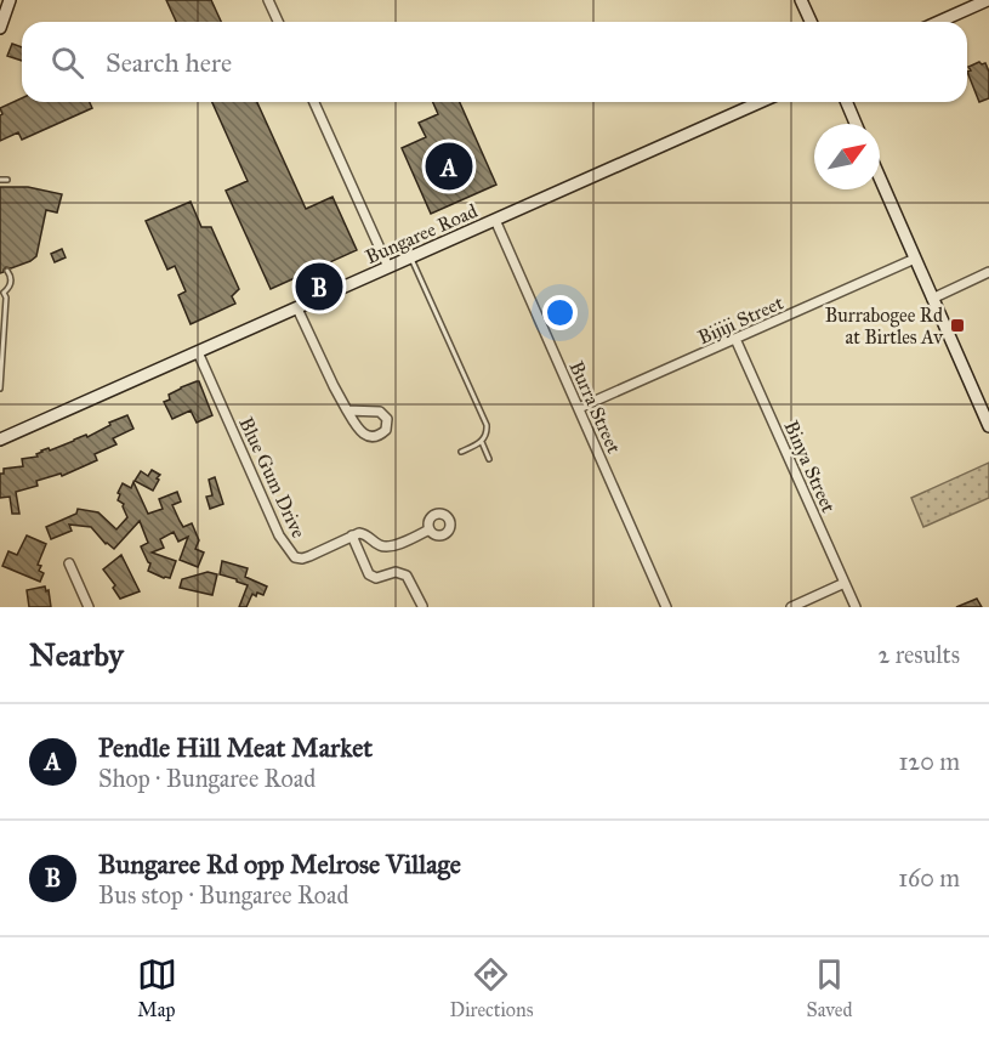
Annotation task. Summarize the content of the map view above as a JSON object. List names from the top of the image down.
{
  "streets": {
    "street": [
      "Bungaree Road",
      "Bijiji Street",
      "Burra Street",
      "Binya Street",
      "Blue Gum Drive"
    ]
  },
  "crossings": [
    ["Bungaree Road", "Burra Street"],
    ["Bungaree Road", "Blue Gum Drive"],
    ["Bijiji Street", "Burra Street"],
    ["Bijiji Street", "Binya Street"]
  ],
  "places": {
    "transit": ["Burrabogee Rd at Birtles Av"]
  },
  "north": "top right",
  "page": {
    "search": "Search here",
    "pins": ["A", "B"],
    "heading": ["Nearby", "2 results"],
    "list": [
      {
        "mark": "A",
        "name": "Pendle Hill Meat Market",
        "note": "Shop · Bungaree Road",
        "value": "120 m"
      },
      {
        "mark": "B",
        "name": "Bungaree Rd opp Melrose Village",
        "note": "Bus stop · Bungaree Road",
        "value": "160 m"
      }
    ],
    "nav": ["Map", "Directions", "Saved"]
  }
}
